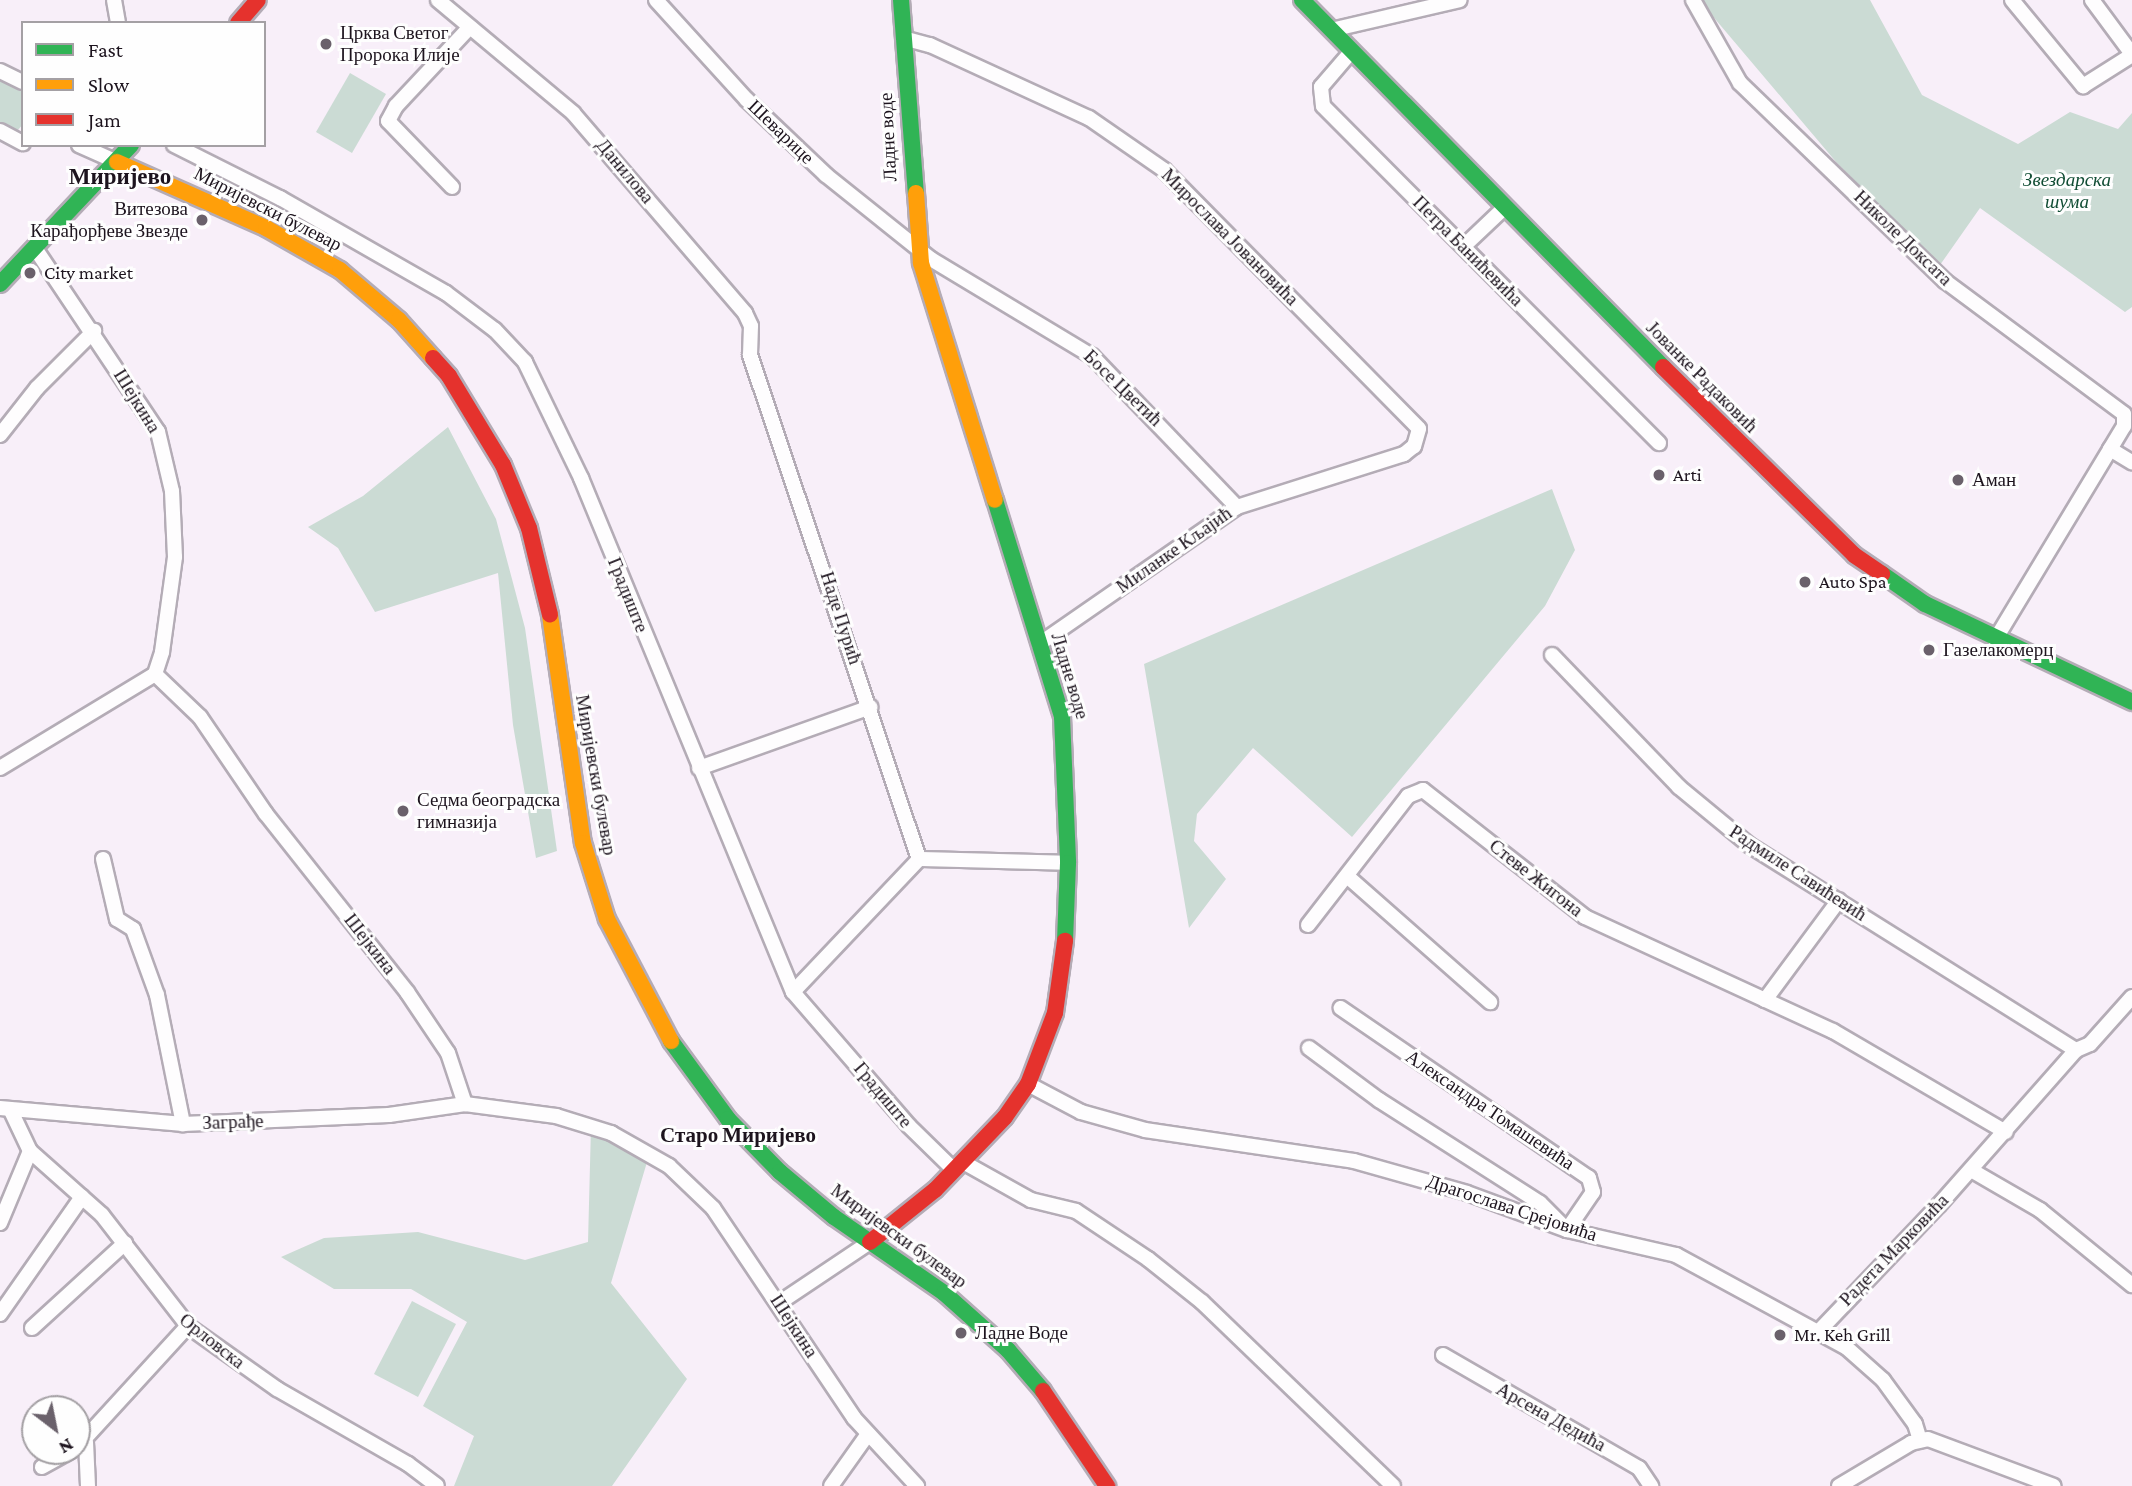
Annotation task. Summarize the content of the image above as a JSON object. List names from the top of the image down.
{
  "streets": {
    "main road": ["Ладне воде", "Миријевски булевар", "Јованке Радаковић"],
    "street": [
      "Шеварице",
      "Данилова",
      "Мирослава Јовановића",
      "Николе Доксата",
      "Петра Банићевића",
      "Босе Цветић",
      "Шејкина",
      "Миланке Кљајић",
      "Градиште",
      "Наде Пурић",
      "Радмиле Савићевић",
      "Стеве Жигона",
      "Александра Томашевића",
      "Заграђе",
      "Драгослава Срејовића",
      "Радета Марковића",
      "Орловска",
      "Арсена Дедића"
    ]
  },
  "crossings": [
    ["Шеварице", "Ладне воде"],
    ["Шеварице", "Босе Цветић"],
    ["Ладне воде", "Миријевски булевар"],
    ["Ладне воде", "Мирослава Јовановића"],
    ["Ладне воде", "Босе Цветић"],
    ["Ладне воде", "Шејкина"],
    ["Ладне воде", "Миланке Кљајић"],
    ["Ладне воде", "Градиште"],
    ["Ладне воде", "Драгослава Срејовића"],
    ["Данилова", "Наде Пурић"],
    ["Мирослава Јовановића", "Миланке Кљајић"],
    ["Николе Доксата", "Јованке Радаковић"],
    ["Петра Банићевића", "Јованке Радаковић"],
    ["Босе Цветић", "Миланке Кљајић"],
    ["Шејкина", "Заграђе"],
    ["Радмиле Савићевић", "Радета Марковића"],
    ["Стеве Жигона", "Радета Марковића"],
    ["Александра Томашевића", "Драгослава Срејовића"],
    ["Заграђе", "Орловска"],
    ["Драгослава Срејовића", "Радета Марковића"]
  ],
  "districts": ["Миријево", "Старо Миријево"],
  "parks": ["Звездарска шума"],
  "places": [
    "Црква Светог Пророка Илије",
    "Витезова Карађорђеве Звезде",
    "City market",
    "Arti",
    "Аман",
    "Auto Spa",
    "Газелакомерц",
    "Седма београдска гимназија",
    "Ладне Воде",
    "Mr. Keh Grill"
  ],
  "legend": ["Fast", "Slow", "Jam"],
  "north": "bottom right"
}
